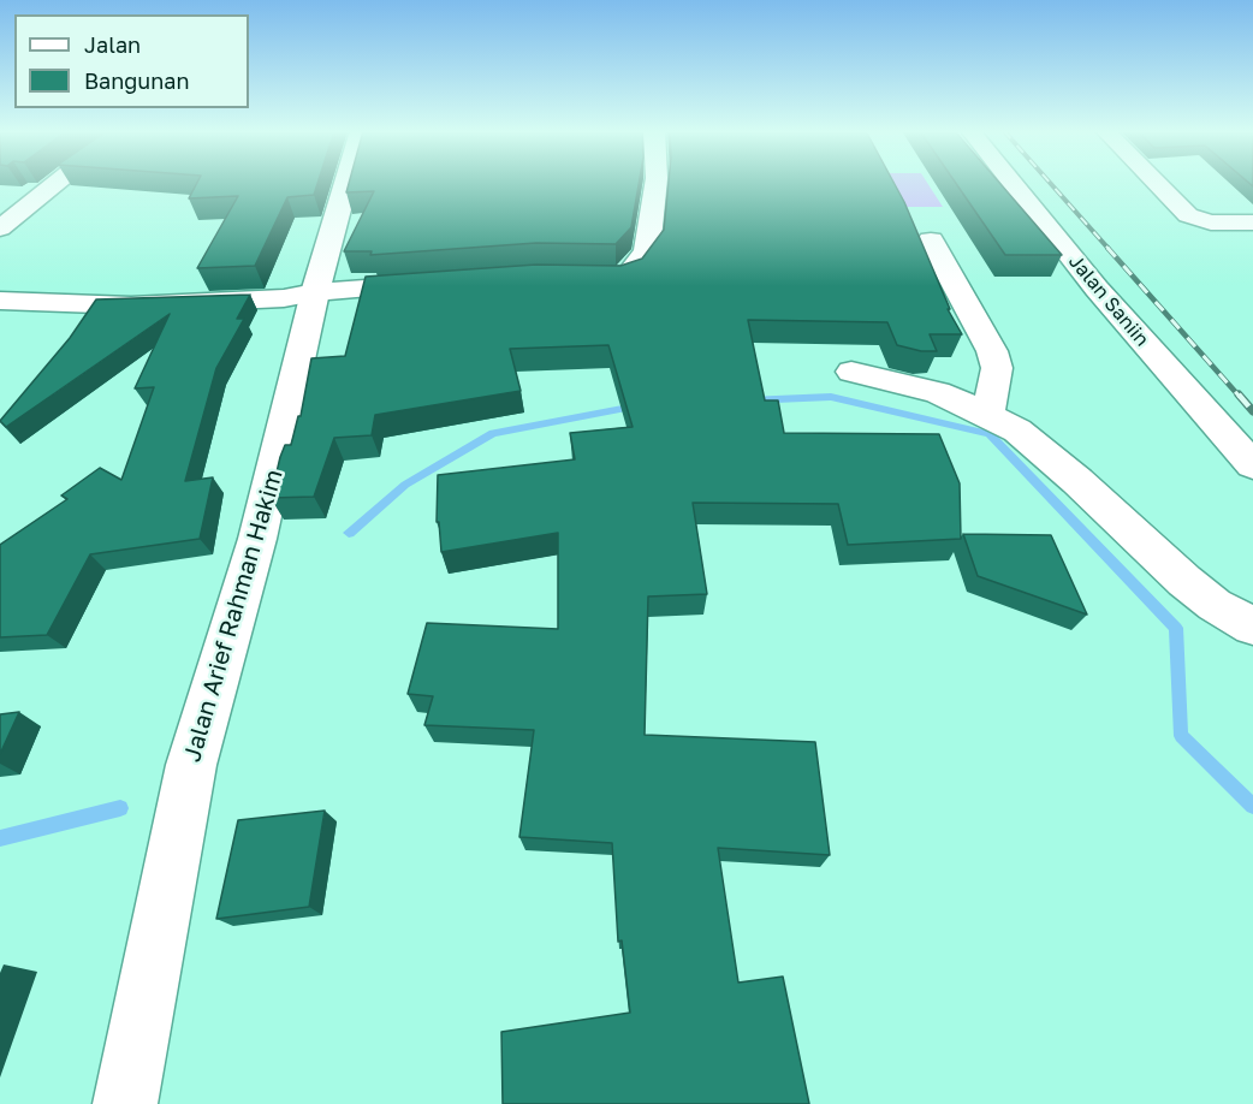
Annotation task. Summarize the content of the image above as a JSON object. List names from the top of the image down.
{
  "streets": {
    "street": ["Jalan Saniin", "Jalan Arief Rahman Hakim"]
  },
  "legend": ["Jalan", "Bangunan"]
}
